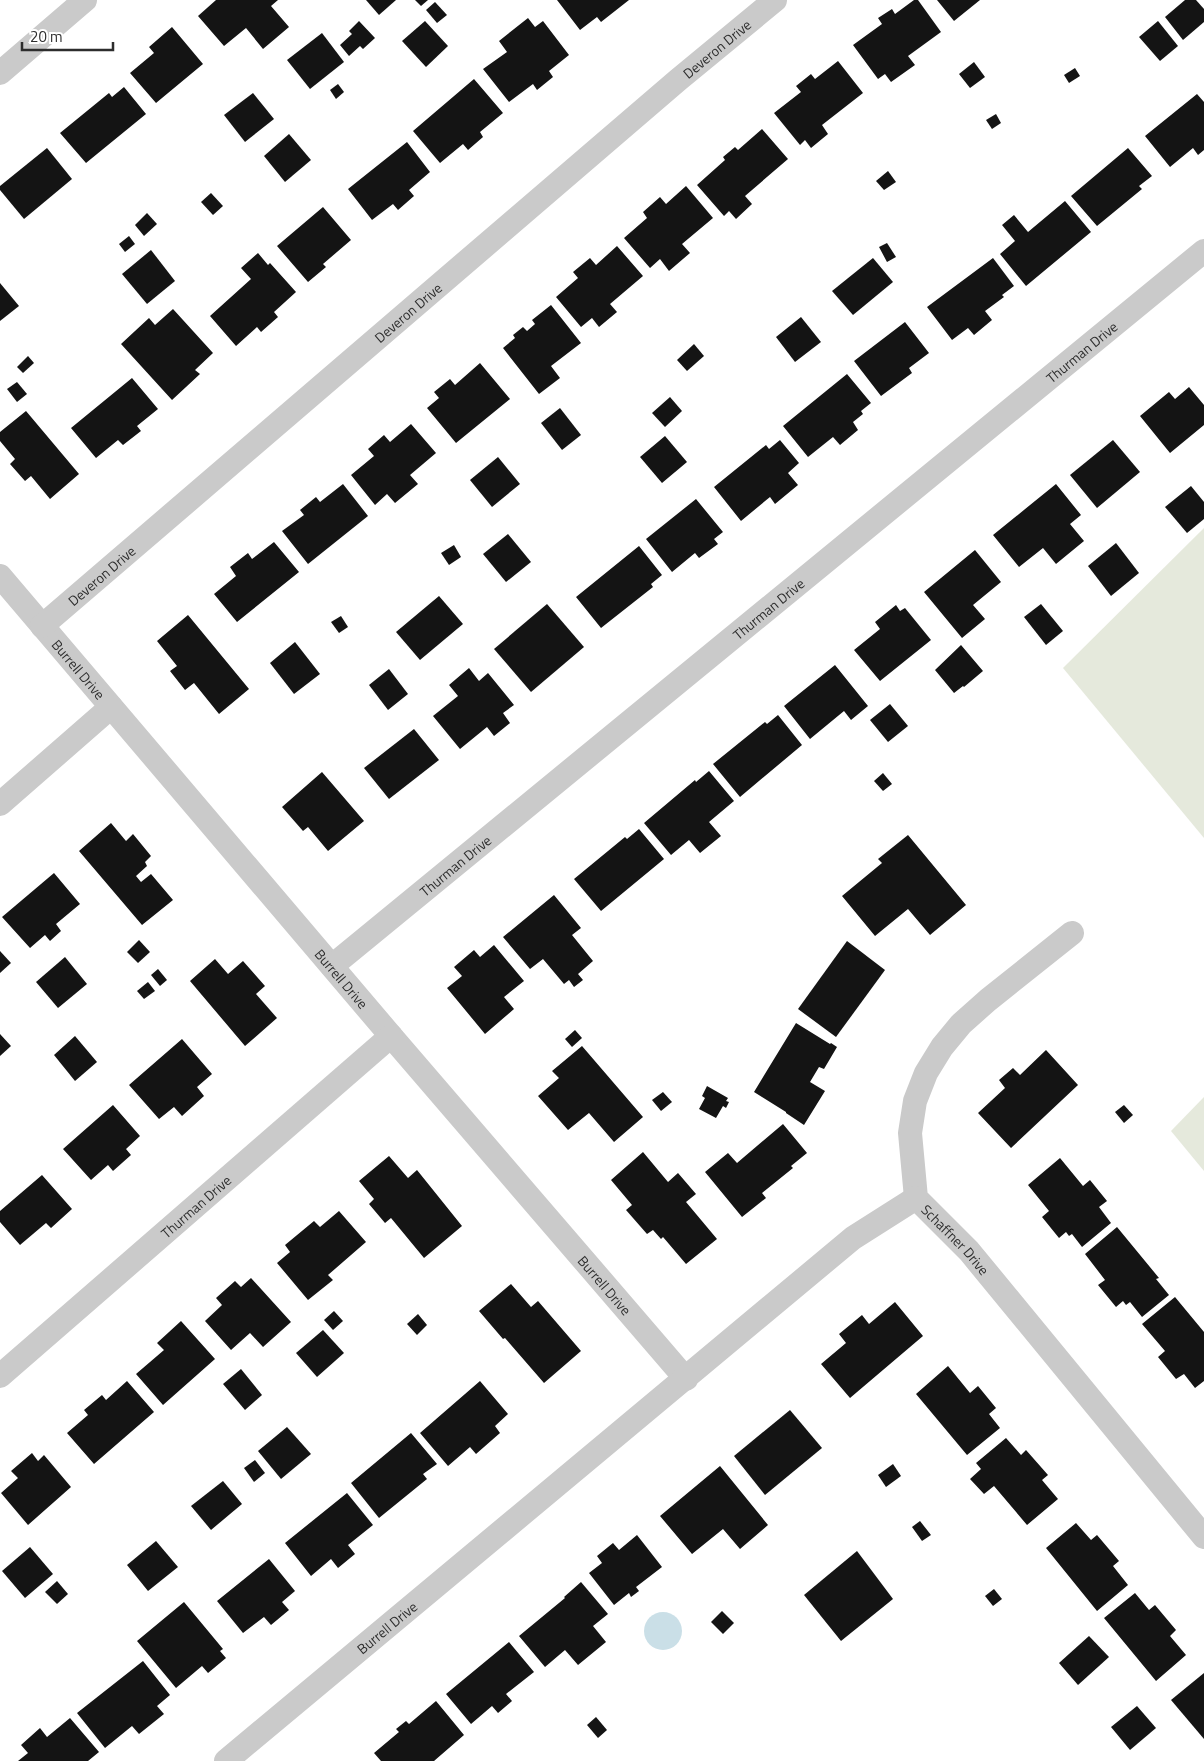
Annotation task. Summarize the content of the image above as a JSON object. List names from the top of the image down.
{
  "streets": {
    "street": [
      "Deveron Drive",
      "Thurman Drive",
      "Burrell Drive",
      "Schaffner Drive"
    ]
  },
  "crossings": [
    ["Deveron Drive", "Burrell Drive"],
    ["Thurman Drive", "Burrell Drive"],
    ["Burrell Drive", "Schaffner Drive"]
  ],
  "scale_bar": "20 m"
}
